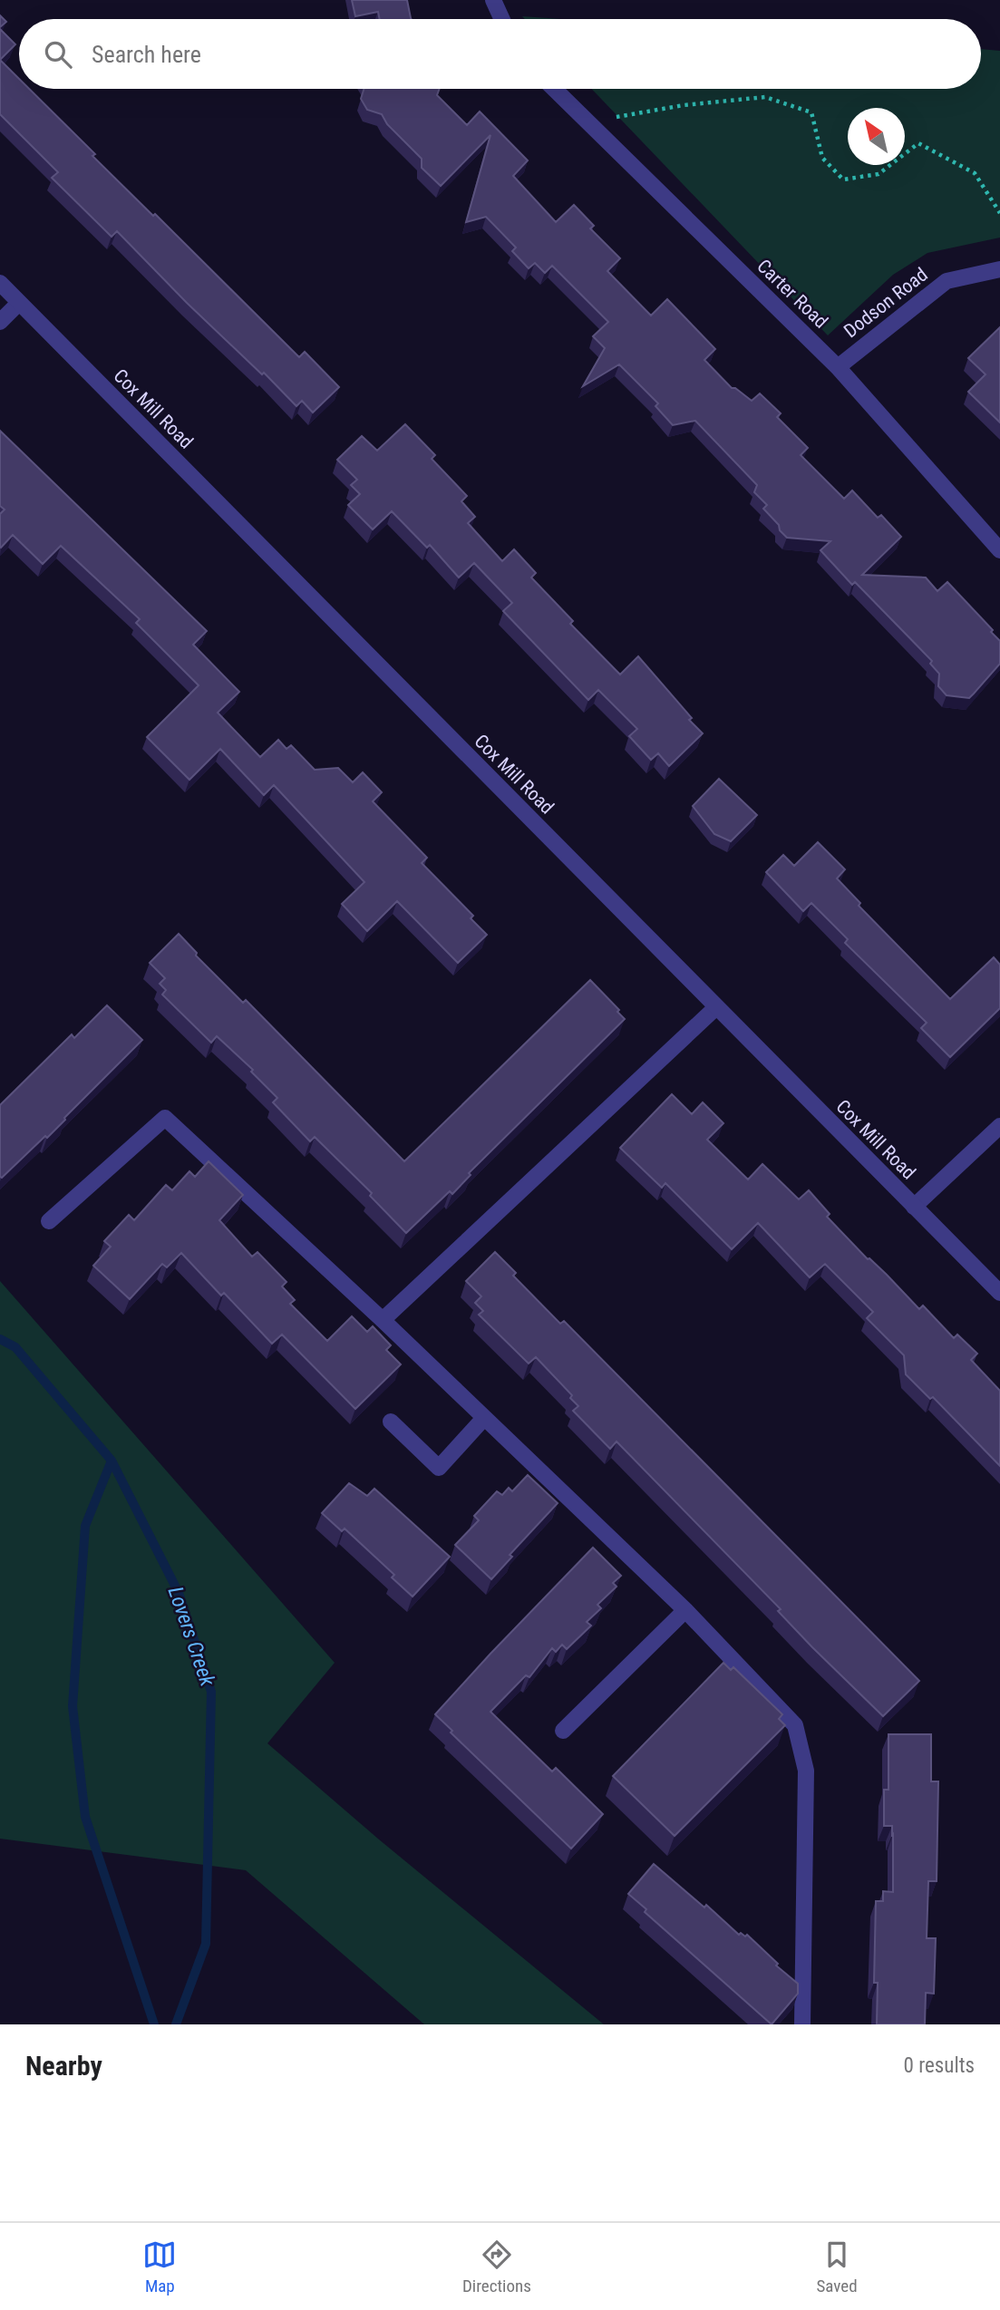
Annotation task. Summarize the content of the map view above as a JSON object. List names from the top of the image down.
{
  "streets": {
    "street": ["Carter Road", "Dodson Road", "Cox Mill Road"]
  },
  "crossings": [
    ["Carter Road", "Dodson Road"]
  ],
  "water": ["Lovers Creek"],
  "north": "top left",
  "page": {
    "search": "Search here",
    "heading": ["Nearby", "0 results"],
    "nav": ["Map", "Directions", "Saved"]
  }
}
